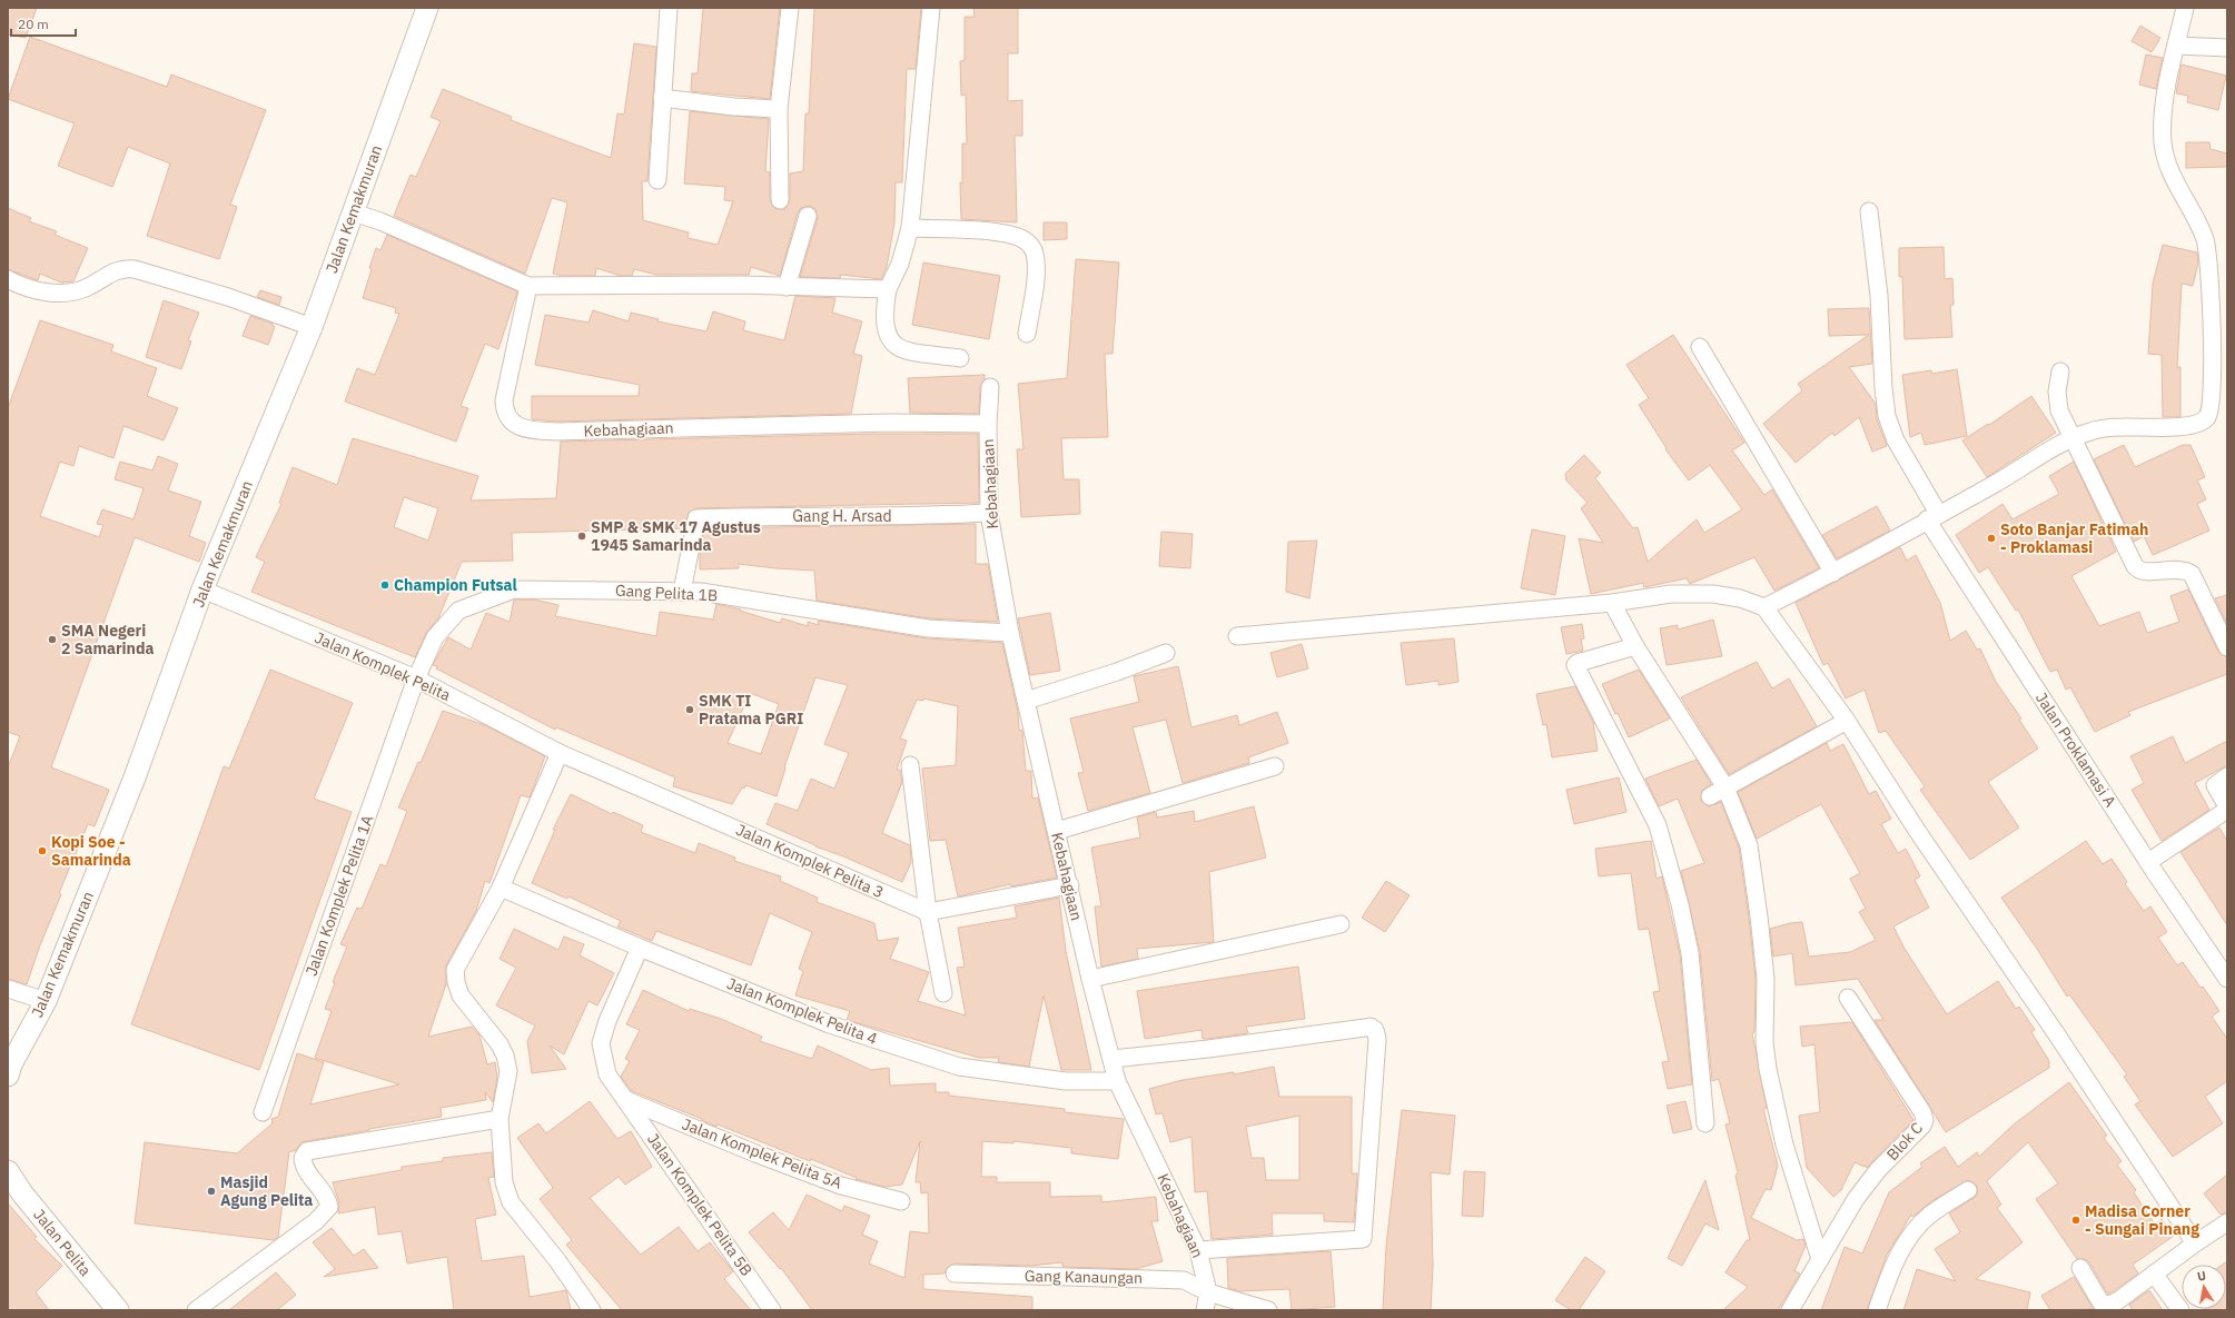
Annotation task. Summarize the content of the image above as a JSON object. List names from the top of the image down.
{
  "streets": {
    "street": [
      "Jalan Kemakmuran",
      "Kebahagiaan",
      "Gang H. Arsad",
      "Gang Pelita 1B",
      "Jalan Komplek Pelita",
      "Jalan Proklamasi A",
      "Jalan Komplek Pelita 3",
      "Jalan Komplek Pelita 1A",
      "Jalan Komplek Pelita 4",
      "Blok C",
      "Jalan Komplek Pelita 5A",
      "Jalan Komplek Pelita 5B",
      "Jalan Pelita",
      "Gang Kanaungan"
    ]
  },
  "crossings": [
    ["Jalan Kemakmuran", "Jalan Komplek Pelita"],
    ["Kebahagiaan", "Gang H. Arsad"],
    ["Kebahagiaan", "Gang Pelita 1B"],
    ["Kebahagiaan", "Jalan Komplek Pelita 4"],
    ["Kebahagiaan", "Gang Kanaungan"],
    ["Gang H. Arsad", "Gang Pelita 1B"],
    ["Gang Pelita 1B", "Jalan Komplek Pelita"],
    ["Gang Pelita 1B", "Jalan Komplek Pelita 1A"],
    ["Jalan Komplek Pelita", "Jalan Komplek Pelita 3"],
    ["Jalan Komplek Pelita", "Jalan Komplek Pelita 1A"],
    ["Jalan Komplek Pelita 4", "Jalan Komplek Pelita 5B"],
    ["Jalan Komplek Pelita 5A", "Jalan Komplek Pelita 5B"]
  ],
  "places": [
    "SMP & SMK 17 Agustus 1945 Samarinda",
    "Soto Banjar Fatimah - Proklamasi",
    "Champion Futsal",
    "SMA Negeri 2 Samarinda",
    "SMK TI Pratama PGRI",
    "Kopi Soe - Samarinda",
    "Masjid Agung Pelita",
    "Madisa Corner - Sungai Pinang"
  ],
  "scale_bar": "20 m",
  "north": "top"
}
